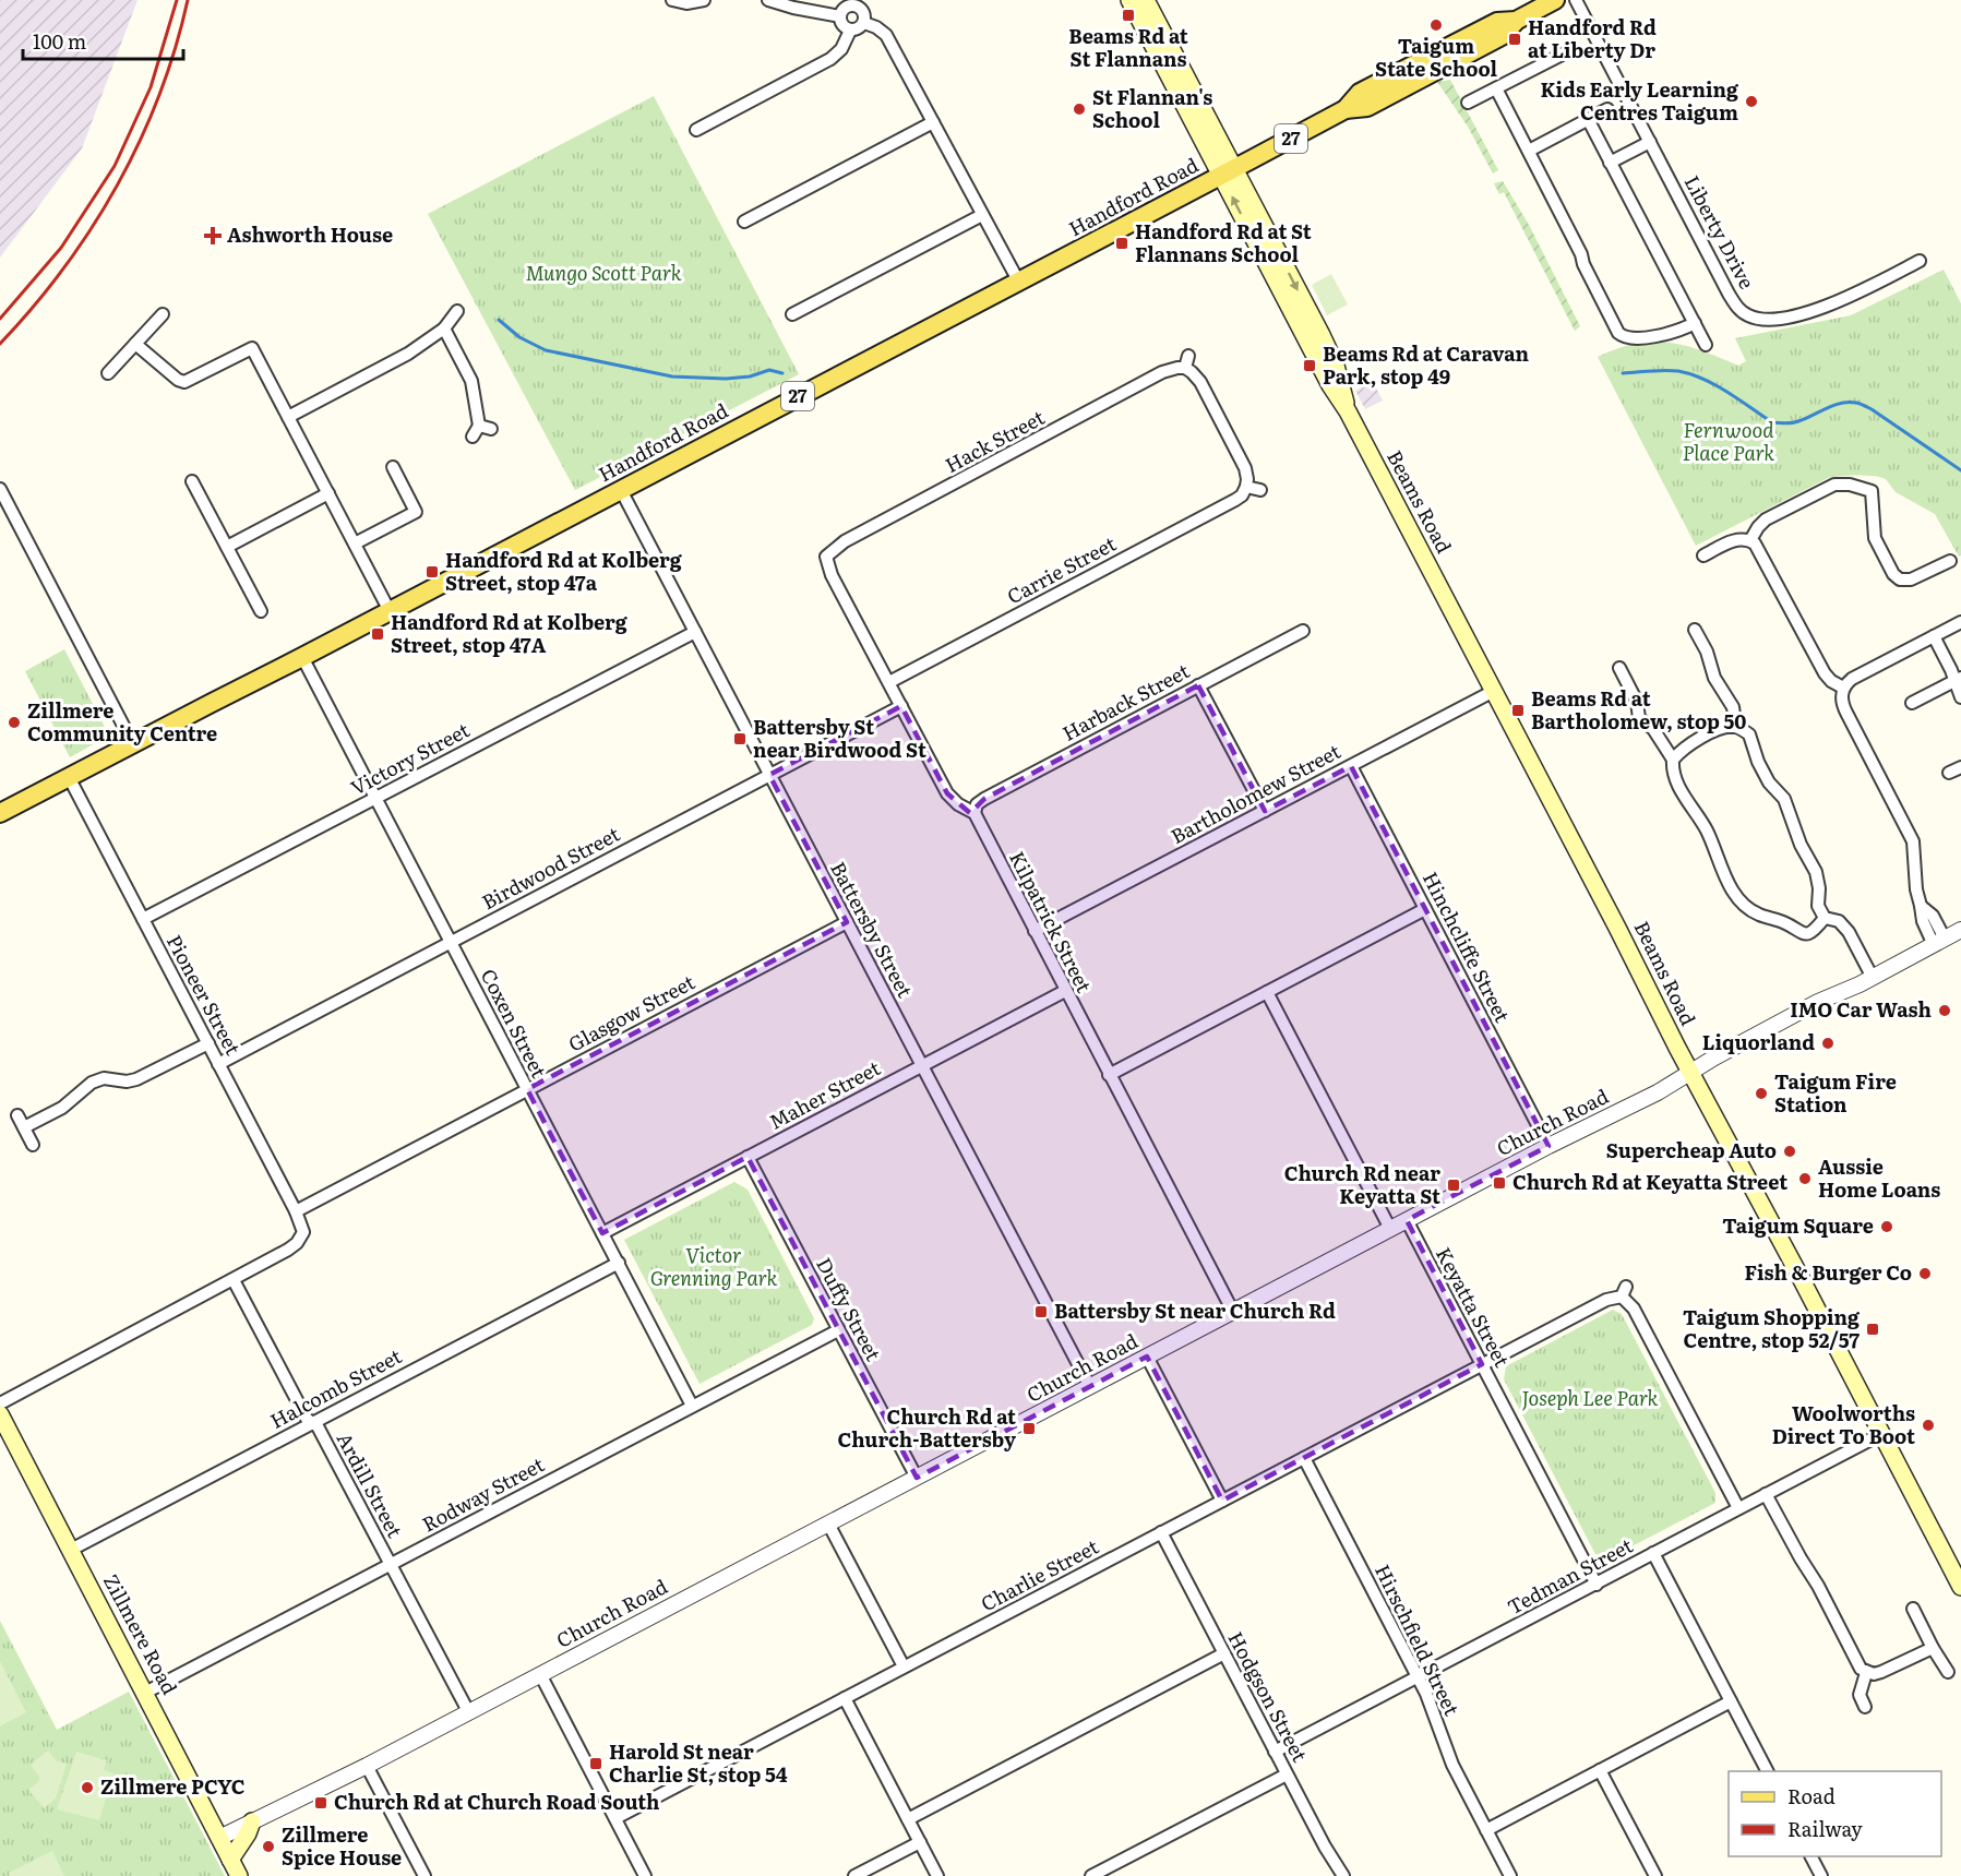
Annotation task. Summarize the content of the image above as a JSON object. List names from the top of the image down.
{
  "streets": {
    "main road": [
      "27",
      "Handford Road",
      "Beams Road",
      "Zillmere Road"
    ],
    "street": [
      "Liberty Drive",
      "Hack Street",
      "Carrie Street",
      "Harback Street",
      "Victory Street",
      "Bartholomew Street",
      "Birdwood Street",
      "Kilpatrick Street",
      "Battersby Street",
      "Hinchcliffe Street",
      "Pioneer Street",
      "Glasgow Street",
      "Coxen Street",
      "Maher Street",
      "Church Road",
      "Keyatta Street",
      "Duffy Street",
      "Halcomb Street",
      "Ardill Street",
      "Rodway Street",
      "Charlie Street",
      "Tedman Street",
      "Hirschfield Street",
      "Hodgson Street"
    ]
  },
  "crossings": [
    ["Handford Road", "Beams Road"],
    ["Handford Road", "Battersby Street"],
    ["Handford Road", "Pioneer Street"],
    ["Handford Road", "Coxen Street"],
    ["Hack Street", "Carrie Street"],
    ["Hack Street", "Kilpatrick Street"],
    ["Beams Road", "Bartholomew Street"],
    ["Beams Road", "Church Road"],
    ["Beams Road", "Tedman Street"],
    ["Carrie Street", "Kilpatrick Street"],
    ["Harback Street", "Kilpatrick Street"],
    ["Victory Street", "Battersby Street"],
    ["Victory Street", "Pioneer Street"],
    ["Victory Street", "Coxen Street"],
    ["Bartholomew Street", "Kilpatrick Street"],
    ["Bartholomew Street", "Hinchcliffe Street"],
    ["Birdwood Street", "Kilpatrick Street"],
    ["Birdwood Street", "Battersby Street"],
    ["Birdwood Street", "Pioneer Street"],
    ["Birdwood Street", "Coxen Street"],
    ["Kilpatrick Street", "Maher Street"],
    ["Kilpatrick Street", "Church Road"],
    ["Battersby Street", "Glasgow Street"],
    ["Battersby Street", "Maher Street"],
    ["Battersby Street", "Church Road"],
    ["Hinchcliffe Street", "Church Road"],
    ["Pioneer Street", "Glasgow Street"],
    ["Pioneer Street", "Ardill Street"],
    ["Glasgow Street", "Coxen Street"],
    ["Coxen Street", "Maher Street"],
    ["Coxen Street", "Halcomb Street"],
    ["Coxen Street", "Rodway Street"],
    ["Maher Street", "Duffy Street"],
    ["Church Road", "Keyatta Street"],
    ["Church Road", "Duffy Street"],
    ["Church Road", "Ardill Street"],
    ["Church Road", "Zillmere Road"],
    ["Keyatta Street", "Charlie Street"],
    ["Keyatta Street", "Tedman Street"],
    ["Duffy Street", "Rodway Street"],
    ["Halcomb Street", "Ardill Street"],
    ["Halcomb Street", "Zillmere Road"],
    ["Ardill Street", "Rodway Street"],
    ["Rodway Street", "Zillmere Road"],
    ["Charlie Street", "Tedman Street"],
    ["Charlie Street", "Hirschfield Street"],
    ["Charlie Street", "Hodgson Street"],
    ["Tedman Street", "Hirschfield Street"],
    ["Tedman Street", "Hodgson Street"]
  ],
  "parks": [
    "Mungo Scott Park",
    "Fernwood Place Park",
    "Victor Grenning Park",
    "Joseph Lee Park"
  ],
  "places": {
    "transit": [
      "Beams Rd at St Flannans",
      "Handford Rd at Liberty Dr",
      "Handford Rd at St Flannans School",
      "Beams Rd at Caravan Park, stop 49",
      "Handford Rd at Kolberg Street, stop 47a",
      "Handford Rd at Kolberg Street, stop 47A",
      "Beams Rd at Bartholomew, stop 50",
      "Battersby St near Birdwood St",
      "Church Rd at Keyatta Street",
      "Church Rd near Keyatta St",
      "Battersby St near Church Rd",
      "Taigum Shopping Centre, stop 52/57",
      "Church Rd at Church-Battersby",
      "Harold St near Charlie St, stop 54",
      "Church Rd at Church Road South"
    ],
    "other": [
      "Taigum State School",
      "Kids Early Learning Centres Taigum",
      "St Flannan's School",
      "Zillmere Community Centre",
      "IMO Car Wash",
      "Liquorland",
      "Taigum Fire Station",
      "Supercheap Auto",
      "Aussie Home Loans",
      "Taigum Square",
      "Fish & Burger Co",
      "Woolworths Direct To Boot",
      "Zillmere PCYC",
      "Zillmere Spice House"
    ],
    "health": ["Ashworth House"]
  },
  "legend": ["Road", "Railway"],
  "scale_bar": "100 m"
}
